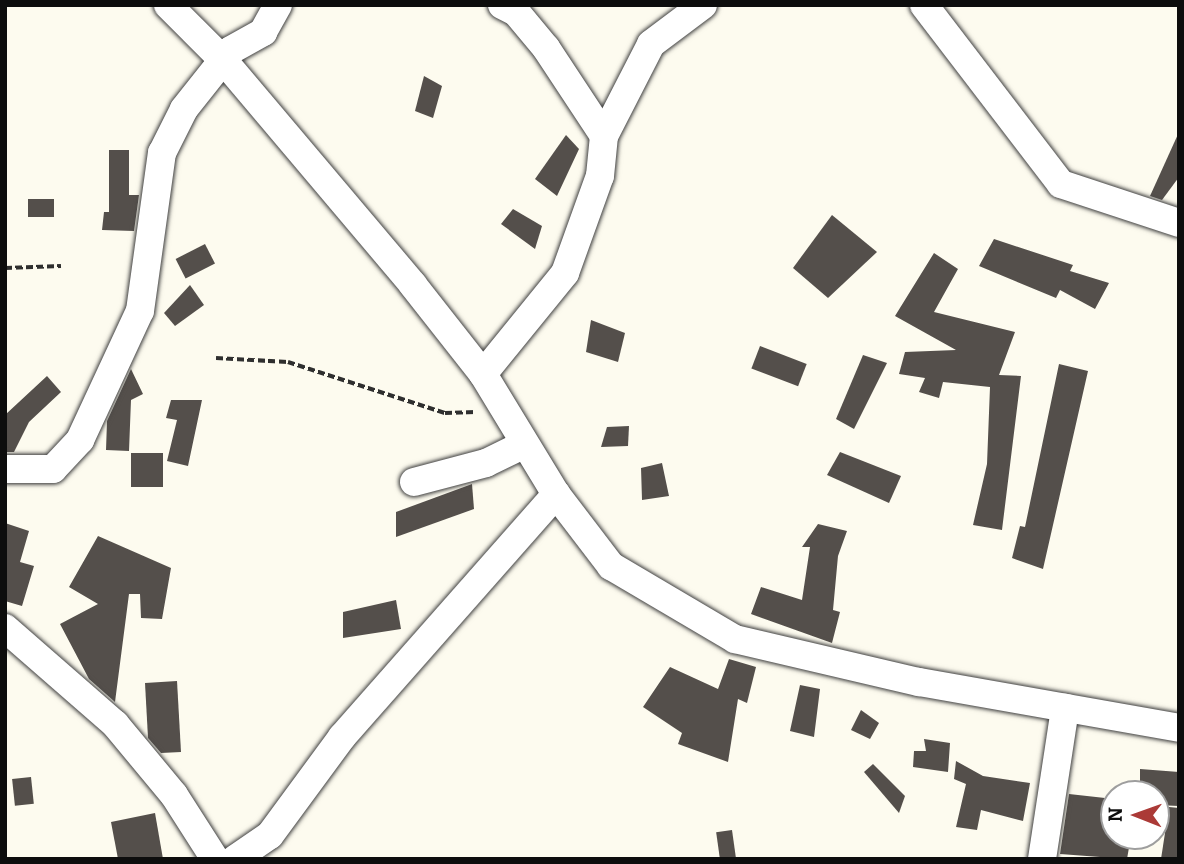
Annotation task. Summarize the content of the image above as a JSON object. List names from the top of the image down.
{
  "north": "left"
}
